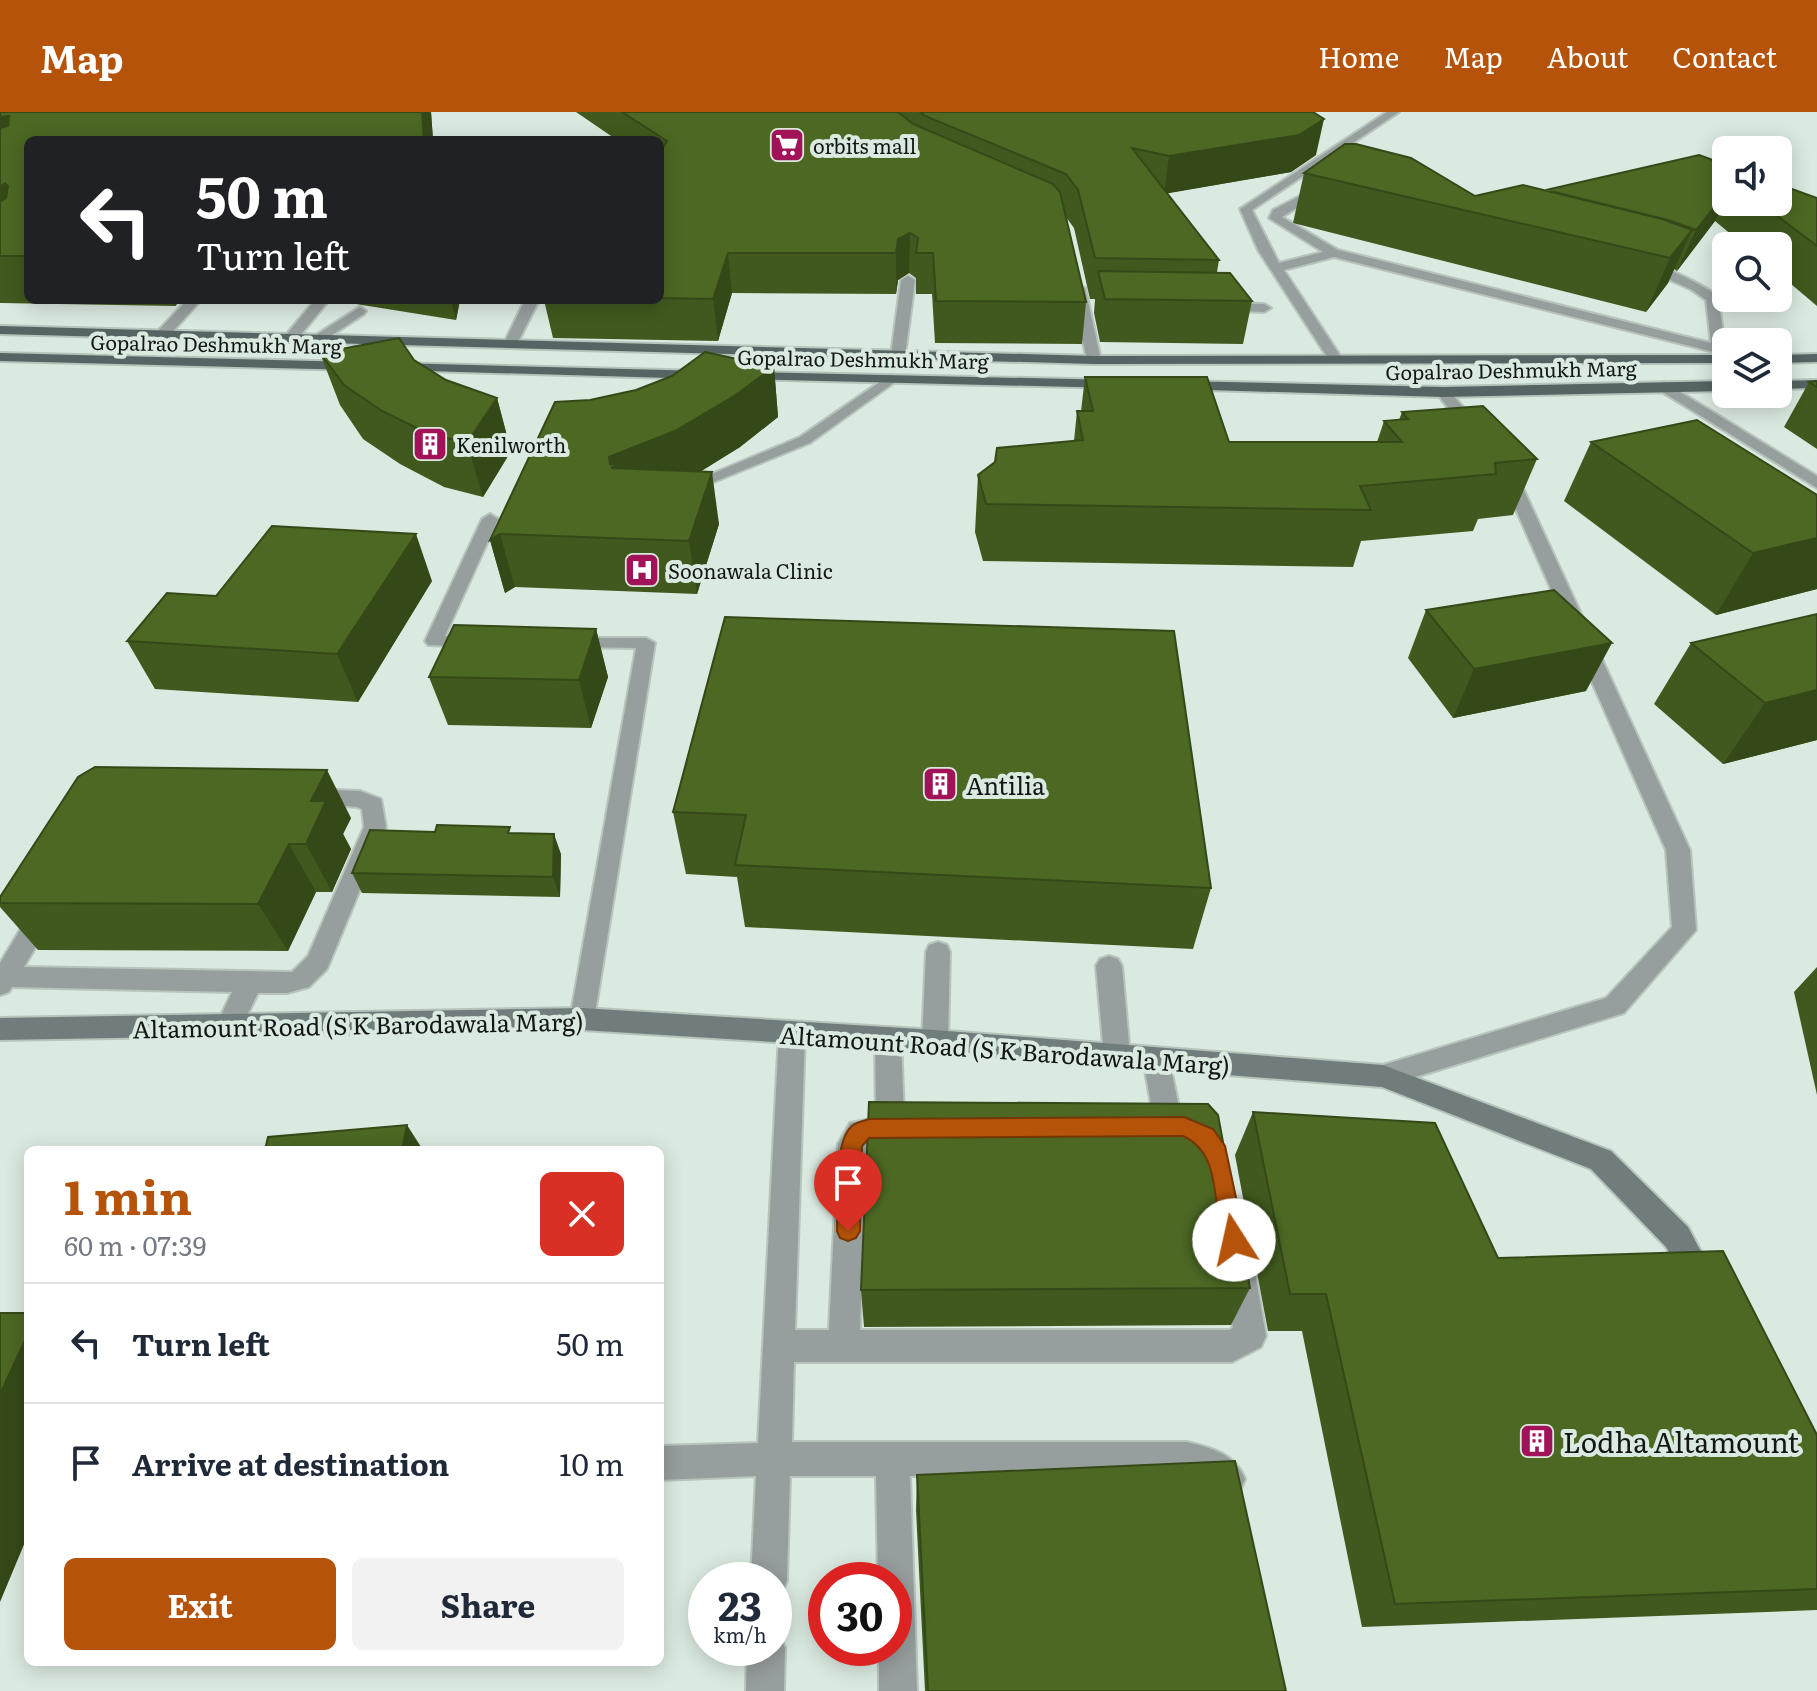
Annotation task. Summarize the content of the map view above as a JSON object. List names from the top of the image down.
{
  "streets": {
    "main road": ["Gopalrao Deshmukh Marg"],
    "street": ["Altamount Road (S K Barodawala Marg)"]
  },
  "places": {
    "supermarket": ["orbits mall"],
    "building": ["Kenilworth", "Antilia", "Lodha Altamount"],
    "hospital": ["Soonawala Clinic"]
  },
  "page": {
    "header": "Map",
    "nav": [
      "Home",
      "Map",
      "About",
      "Contact"
    ],
    "turn": ["50 m", "Turn left"],
    "heading": ["1 min", "60 m · 07:39"],
    "list": [
      {
        "name": "Turn left",
        "value": "50 m"
      },
      {
        "name": "Arrive at destination",
        "value": "10 m"
      }
    ],
    "buttons": ["Exit", "Share"],
    "speed": "23 km/h",
    "limit": "30"
  }
}
